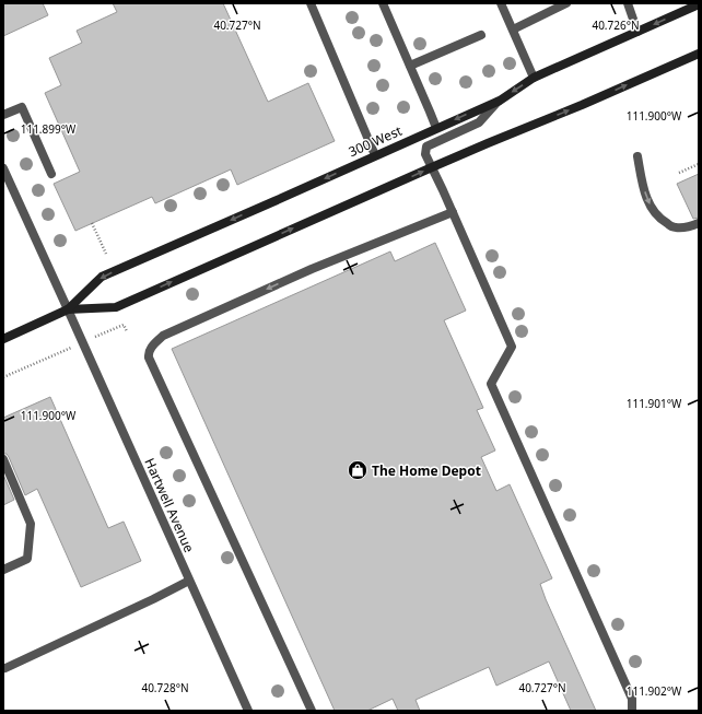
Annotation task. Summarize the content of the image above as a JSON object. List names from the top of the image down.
{
  "streets": {
    "main road": ["300 West"],
    "street": ["Hartwell Avenue"]
  },
  "crossings": [
    ["300 West", "Hartwell Avenue"]
  ],
  "places": {
    "shop": ["The Home Depot"]
  },
  "coordinates": [
    "40.727°N",
    "40.726°N",
    "111.900°W",
    "111.899°W",
    "111.901°W",
    "40.728°N",
    "111.902°W"
  ]
}
